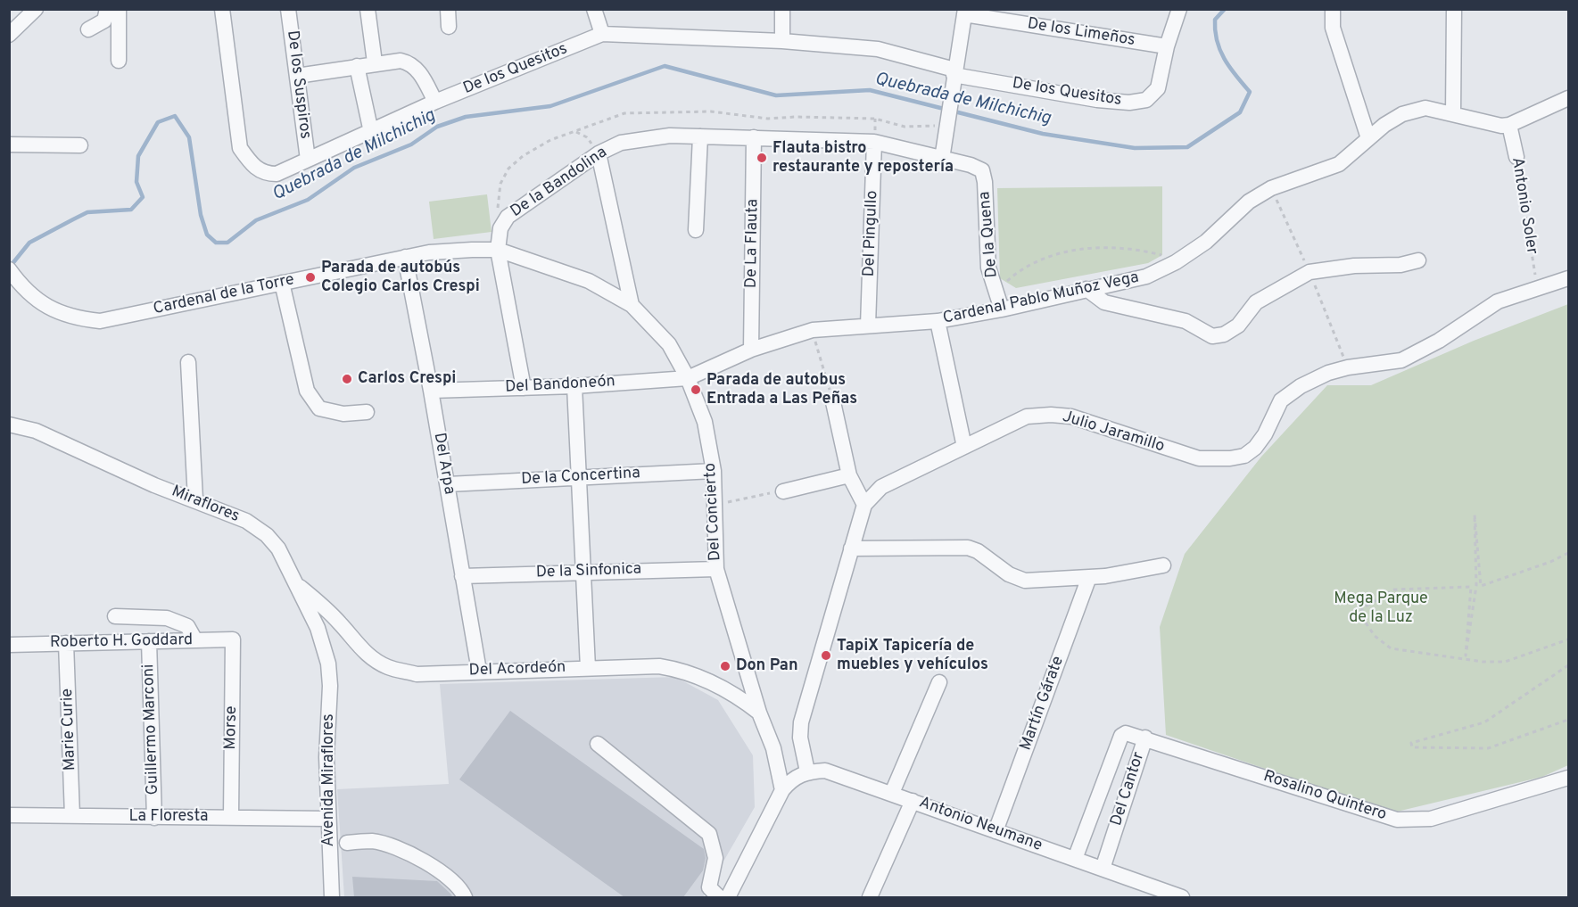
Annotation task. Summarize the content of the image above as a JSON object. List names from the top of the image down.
{
  "streets": {
    "street": [
      "De los Limeños",
      "De los Quesitos",
      "De los Suspiros",
      "De la Bandolina",
      "Antonio Soler",
      "Del Pingullo",
      "De la Quena",
      "De La Flauta",
      "Cardenal de la Torre",
      "Cardenal Pablo Muñoz Vega",
      "Del Bandoneón",
      "Julio Jaramillo",
      "Del Arpa",
      "De la Concertina",
      "Miraflores",
      "Del Concierto",
      "De la Sinfonica",
      "Roberto H. Goddard",
      "Del Acordeón",
      "Martín Gárate",
      "Morse",
      "Marie Curie",
      "Guillermo Marconi",
      "Avenida Miraflores",
      "Del Cantor",
      "Rosalino Quintero",
      "La Floresta",
      "Antonio Neumane"
    ]
  },
  "crossings": [
    ["De los Limeños", "De los Quesitos"],
    ["De los Quesitos", "De los Suspiros"],
    ["De la Bandolina", "Del Pingullo"],
    ["De la Bandolina", "De la Quena"],
    ["De la Bandolina", "De La Flauta"],
    ["De la Bandolina", "Cardenal de la Torre"],
    ["De la Bandolina", "Del Bandoneón"],
    ["De la Bandolina", "Del Concierto"],
    ["Antonio Soler", "Cardenal Pablo Muñoz Vega"],
    ["Antonio Soler", "Julio Jaramillo"],
    ["Del Pingullo", "Cardenal Pablo Muñoz Vega"],
    ["De la Quena", "Cardenal Pablo Muñoz Vega"],
    ["De La Flauta", "Cardenal Pablo Muñoz Vega"],
    ["Cardenal de la Torre", "Del Arpa"],
    ["Cardenal de la Torre", "Del Concierto"],
    ["Cardenal Pablo Muñoz Vega", "Del Bandoneón"],
    ["Cardenal Pablo Muñoz Vega", "Del Concierto"],
    ["Del Bandoneón", "Del Arpa"],
    ["Del Bandoneón", "Del Concierto"],
    ["Julio Jaramillo", "Antonio Neumane"],
    ["Del Arpa", "De la Concertina"],
    ["Del Arpa", "De la Sinfonica"],
    ["Del Arpa", "Del Acordeón"],
    ["De la Concertina", "Del Concierto"],
    ["Miraflores", "Del Acordeón"],
    ["Miraflores", "Avenida Miraflores"],
    ["Del Concierto", "De la Sinfonica"],
    ["Del Concierto", "Del Acordeón"],
    ["Roberto H. Goddard", "Morse"],
    ["Roberto H. Goddard", "Marie Curie"],
    ["Roberto H. Goddard", "Guillermo Marconi"],
    ["Martín Gárate", "Antonio Neumane"],
    ["Morse", "La Floresta"],
    ["Marie Curie", "La Floresta"],
    ["Guillermo Marconi", "La Floresta"],
    ["Avenida Miraflores", "La Floresta"],
    ["Del Cantor", "Rosalino Quintero"],
    ["Del Cantor", "Antonio Neumane"]
  ],
  "water": ["Quebrada de Milchichig"],
  "parks": ["Mega Parque de la Luz"],
  "places": [
    "Flauta bistro restaurante y repostería",
    "Parada de autobús Colegio Carlos Crespi",
    "Carlos Crespi",
    "Parada de autobus Entrada a Las Peñas",
    "TapiX Tapicería de muebles y vehículos",
    "Don Pan"
  ]
}
